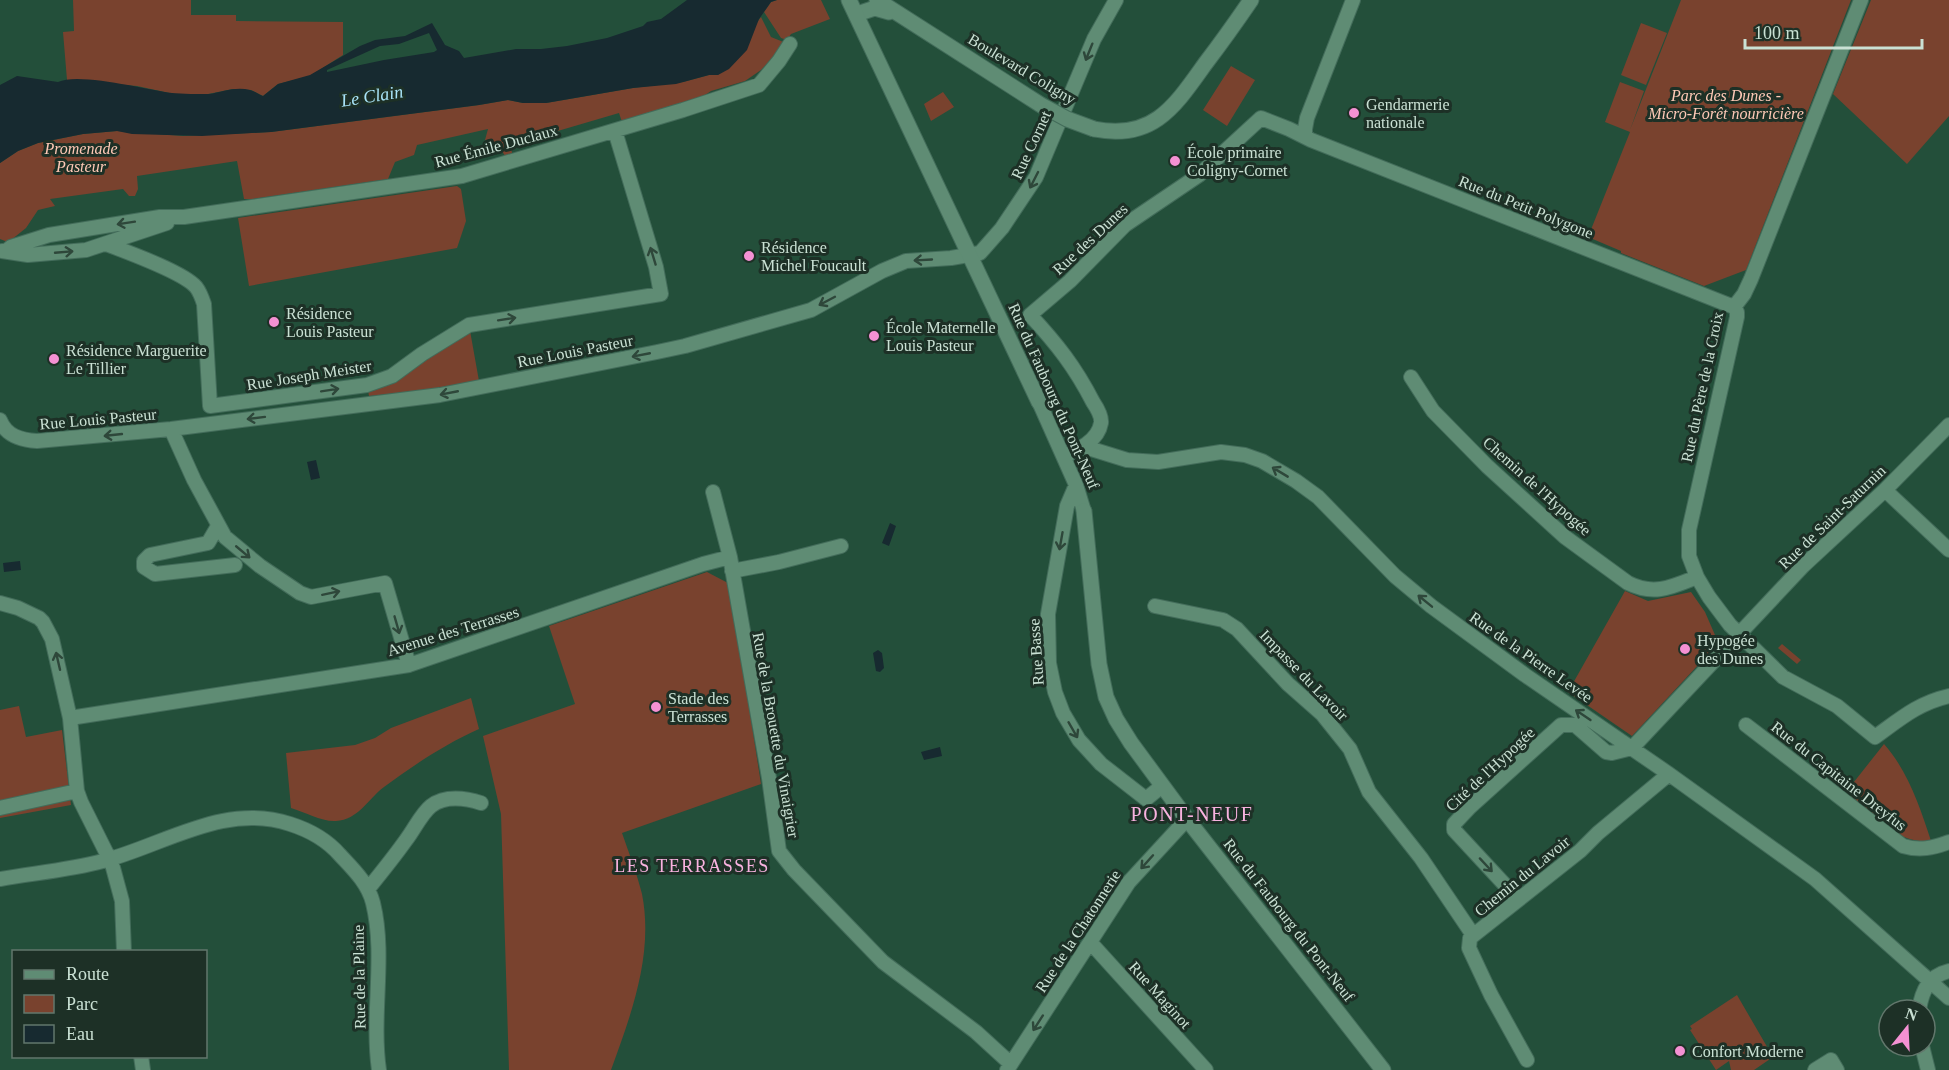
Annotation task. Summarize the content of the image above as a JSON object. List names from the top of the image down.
{
  "streets": {
    "main road": ["Boulevard Coligny", "Rue du Faubourg du Pont-Neuf"],
    "street": [
      "Rue Cornet",
      "Rue Émile Duclaux",
      "Rue du Petit Polygone",
      "Rue des Dunes",
      "Rue Louis Pasteur",
      "Rue Joseph Meister",
      "Rue du Père de la Croix",
      "Chemin de l'Hypogée",
      "Rue de Saint-Saturnin",
      "Avenue des Terrasses",
      "Rue Basse",
      "Rue de la Pierre Levée",
      "Impasse du Lavoir",
      "Rue de la Brouette du Vinaigrier",
      "Cité de l'Hypogée",
      "Rue du Capitaine Dreyfus",
      "Chemin du Lavoir",
      "Rue de la Chatonnerie",
      "Rue de la Plaine",
      "Rue Maginot"
    ]
  },
  "crossings": [
    ["Boulevard Coligny", "Rue du Faubourg du Pont-Neuf"],
    ["Rue Cornet", "Rue Louis Pasteur"],
    ["Rue Cornet", "Rue du Faubourg du Pont-Neuf"],
    ["Rue Émile Duclaux", "Rue Joseph Meister"],
    ["Rue du Petit Polygone", "Rue des Dunes"],
    ["Rue du Petit Polygone", "Rue du Père de la Croix"],
    ["Rue des Dunes", "Rue de la Pierre Levée"],
    ["Rue Louis Pasteur", "Rue du Faubourg du Pont-Neuf"],
    ["Rue du Père de la Croix", "Chemin de l'Hypogée"],
    ["Rue du Père de la Croix", "Rue de Saint-Saturnin"],
    ["Rue du Faubourg du Pont-Neuf", "Rue Basse"],
    ["Rue du Faubourg du Pont-Neuf", "Rue de la Chatonnerie"],
    ["Avenue des Terrasses", "Rue de la Brouette du Vinaigrier"],
    ["Rue de la Pierre Levée", "Cité de l'Hypogée"],
    ["Rue de la Pierre Levée", "Chemin du Lavoir"],
    ["Impasse du Lavoir", "Chemin du Lavoir"],
    ["Rue de la Brouette du Vinaigrier", "Rue de la Chatonnerie"],
    ["Cité de l'Hypogée", "Chemin du Lavoir"],
    ["Rue de la Chatonnerie", "Rue Maginot"]
  ],
  "one_way": [
    "Rue Cornet",
    "Rue Louis Pasteur",
    "Rue Basse",
    "Rue de la Pierre Levée",
    "Rue de la Chatonnerie"
  ],
  "districts": ["PONT-NEUF", "LES TERRASSES"],
  "water": ["Le Clain"],
  "parks": ["Parc des Dunes - Micro-Forêt nourricière", "Promenade Pasteur"],
  "places": [
    "Gendarmerie nationale",
    "École primaire Coligny-Cornet",
    "Résidence Michel Foucault",
    "Résidence Louis Pasteur",
    "École Maternelle Louis Pasteur",
    "Résidence Marguerite Le Tillier",
    "Hypogée des Dunes",
    "Stade des Terrasses",
    "Confort Moderne"
  ],
  "legend": ["Route", "Parc", "Eau"],
  "scale_bar": "100 m",
  "north": "top"
}
